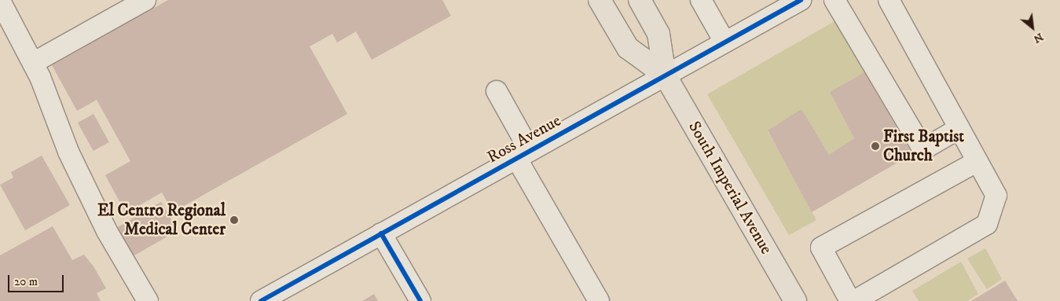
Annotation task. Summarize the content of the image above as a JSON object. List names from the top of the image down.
{
  "streets": {
    "highway": ["South Imperial Avenue"],
    "street": ["Ross Avenue"]
  },
  "crossings": [
    ["Ross Avenue", "South Imperial Avenue"]
  ],
  "places": ["First Baptist Church", "El Centro Regional Medical Center"],
  "scale_bar": "20 m",
  "north": "bottom right"
}
